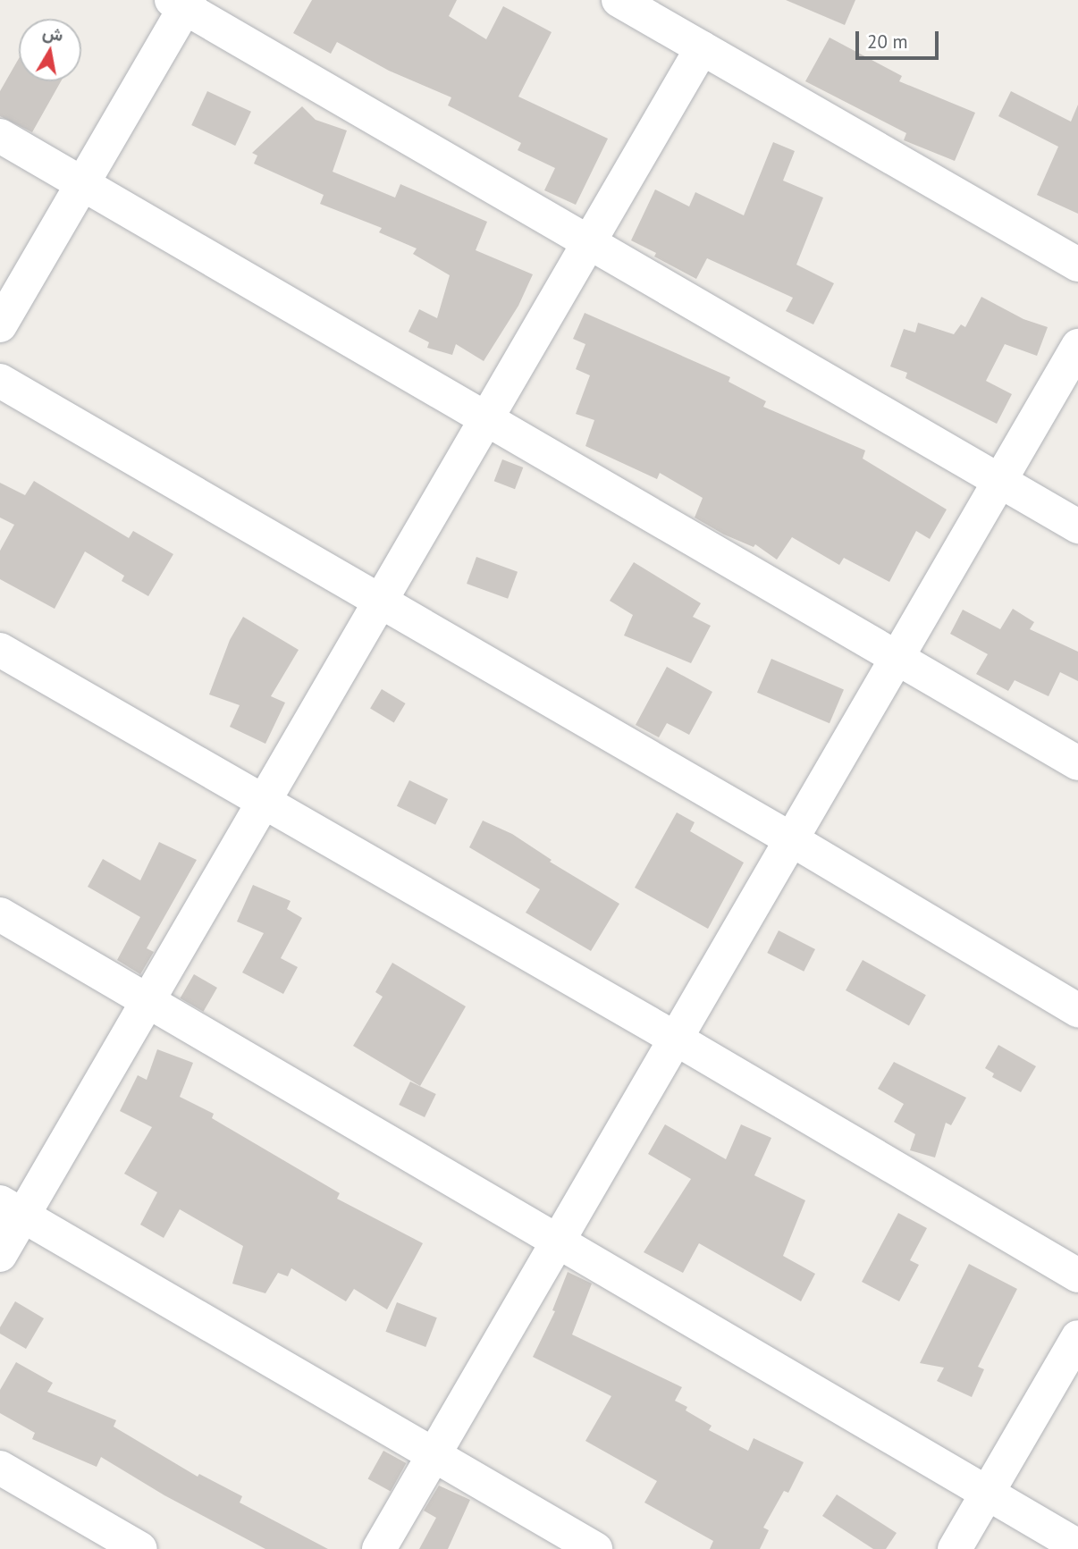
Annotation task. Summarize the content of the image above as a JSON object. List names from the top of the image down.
{
  "scale_bar": "20 m",
  "north": "top"
}
